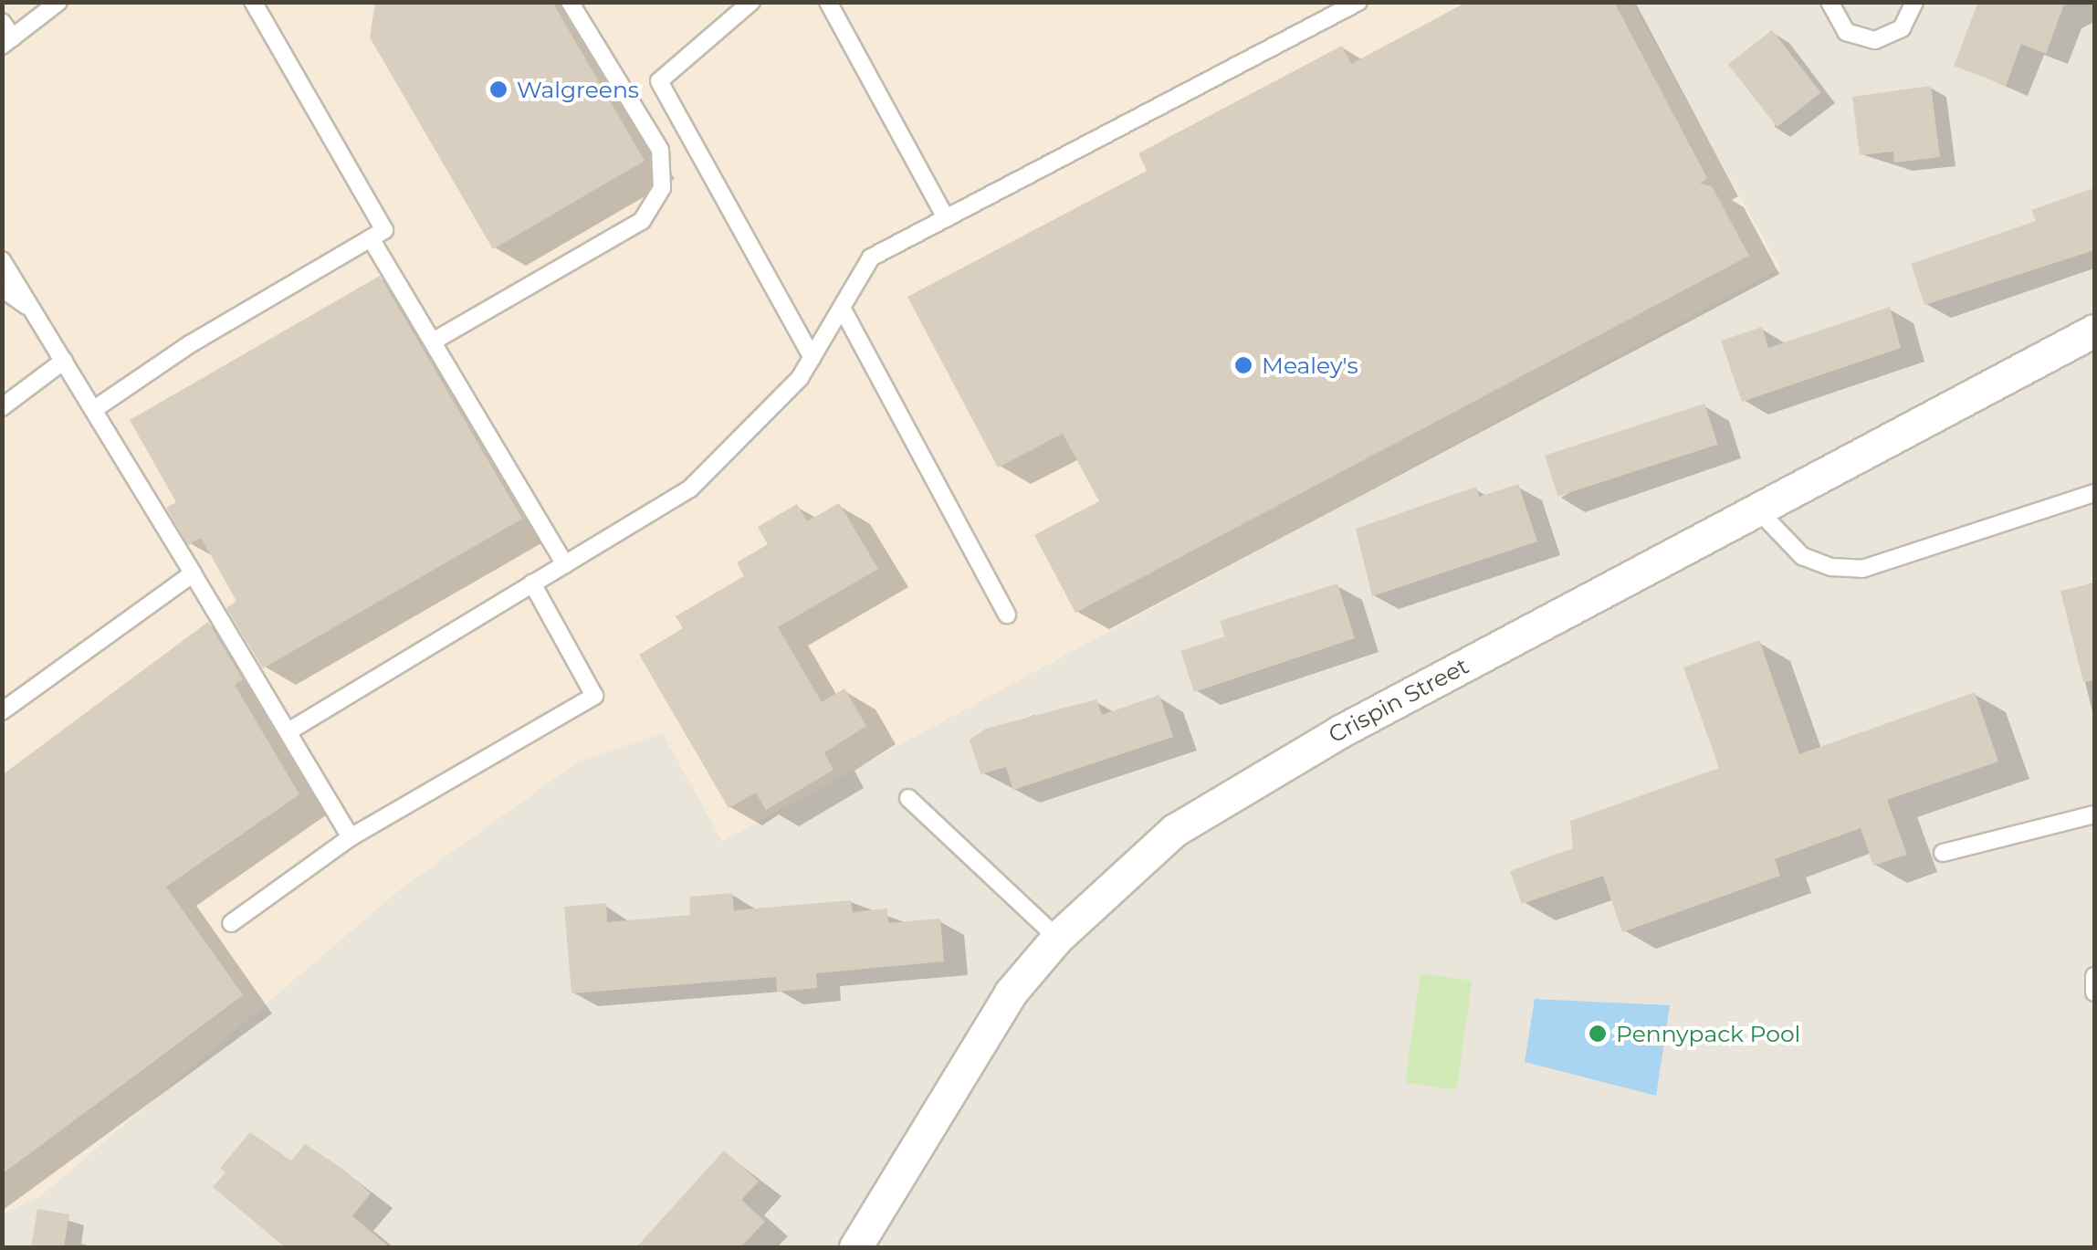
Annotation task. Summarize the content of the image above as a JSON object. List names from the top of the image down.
{
  "streets": {
    "street": ["Crispin Street"]
  },
  "places": ["Walgreens", "Mealey's", "Pennypack Pool"]
}
